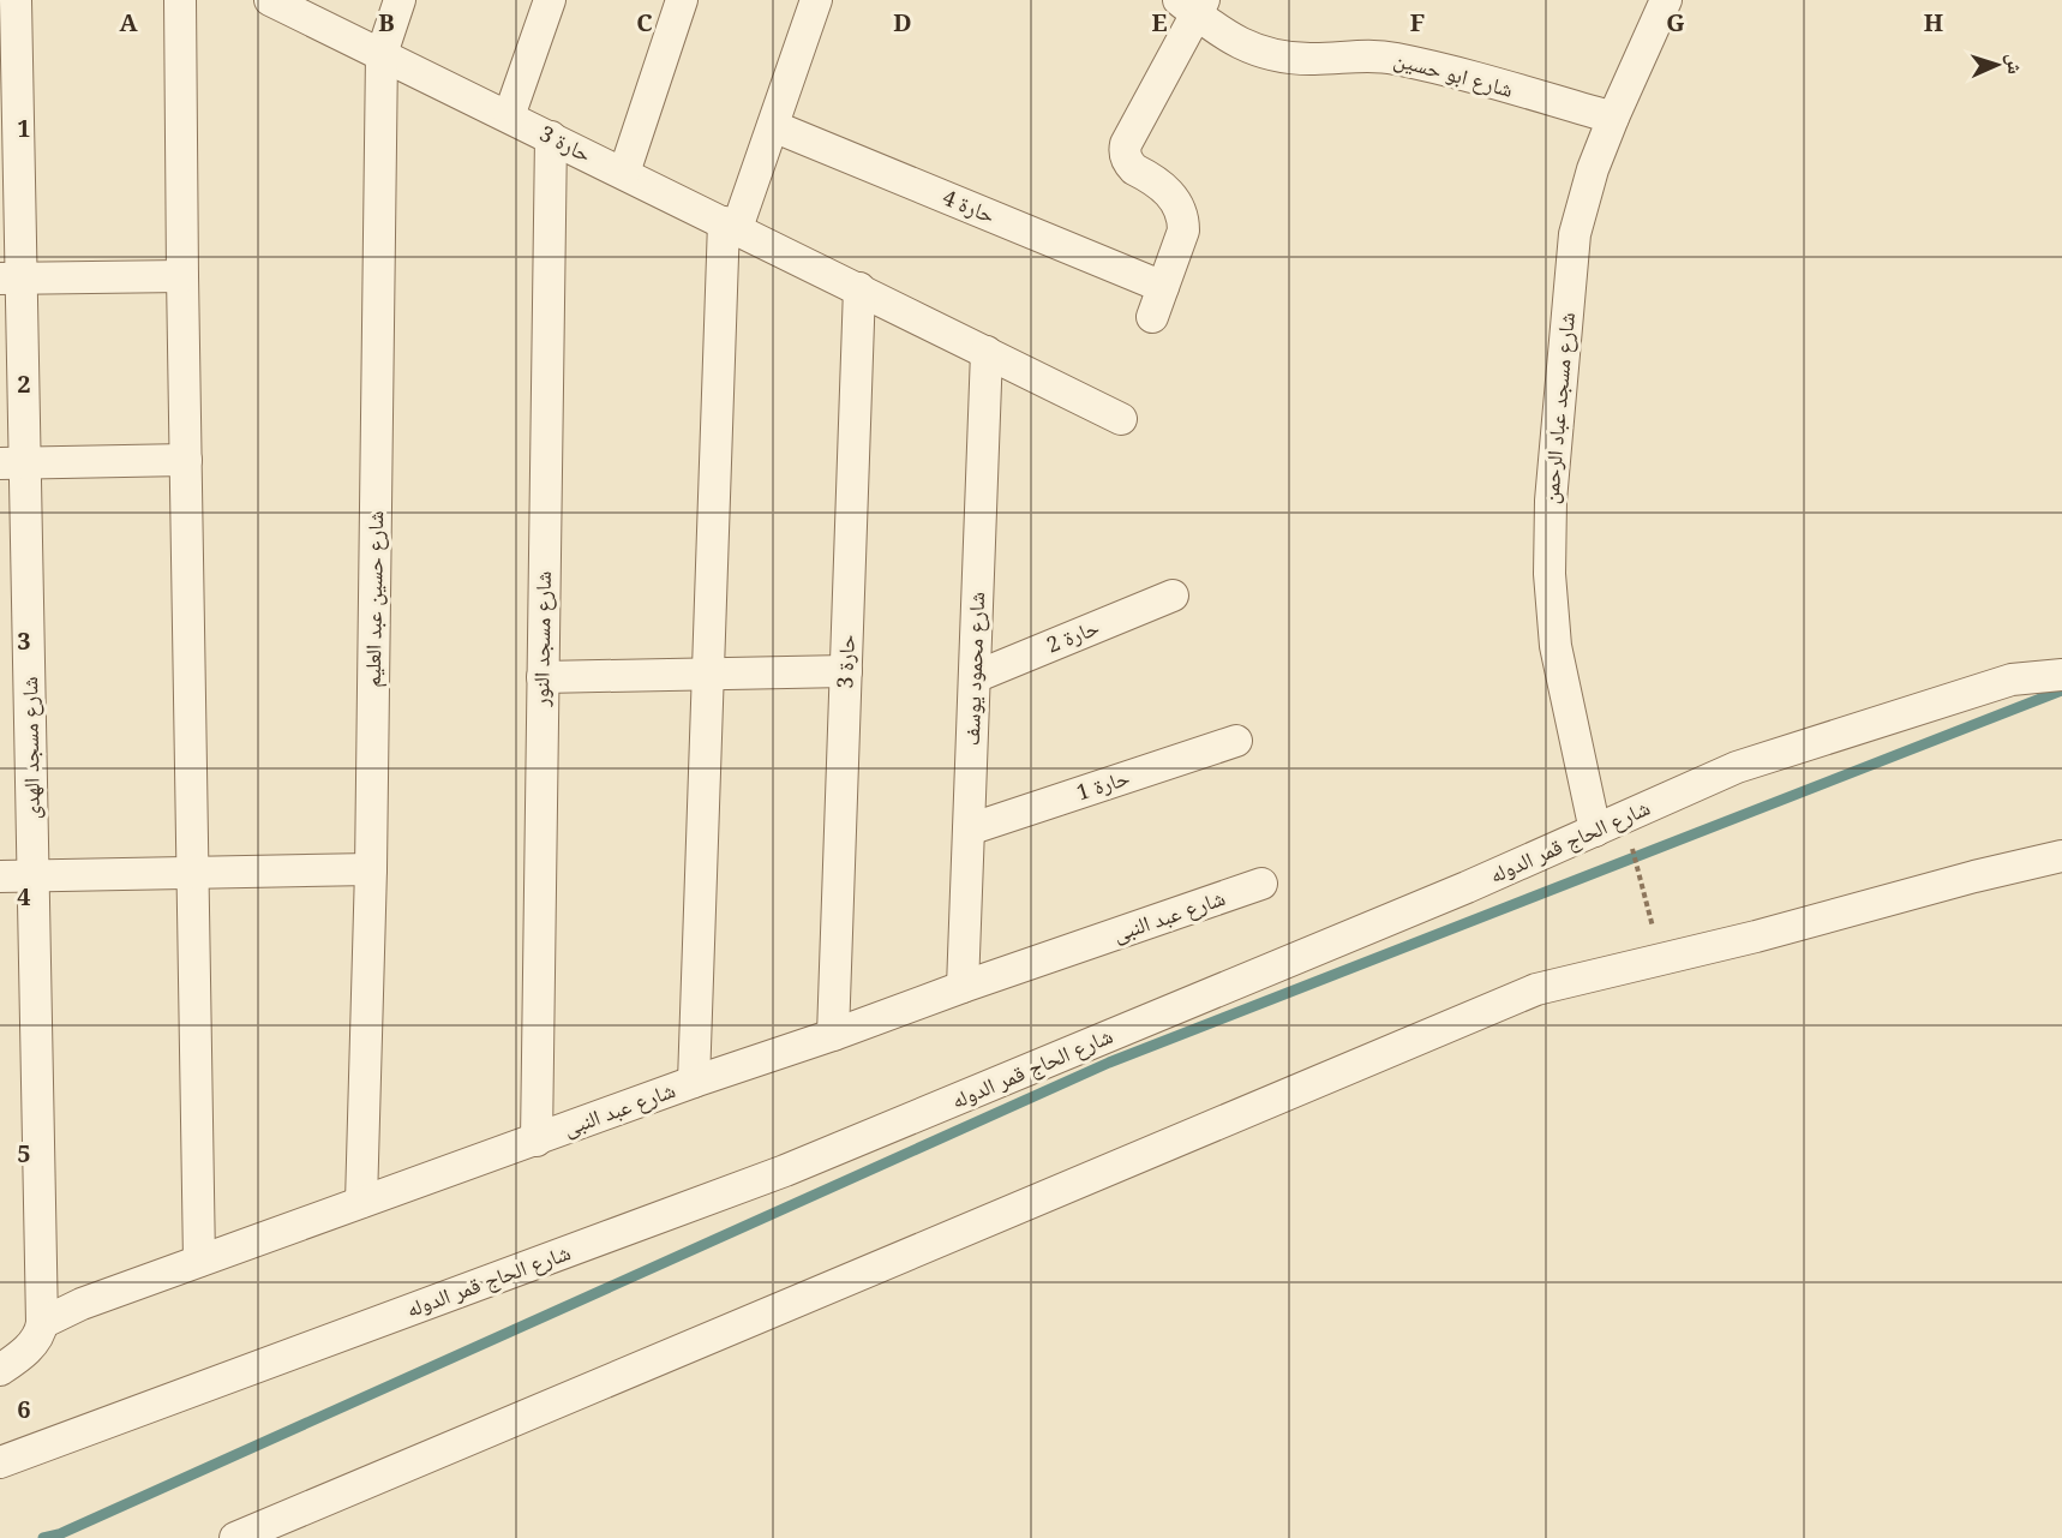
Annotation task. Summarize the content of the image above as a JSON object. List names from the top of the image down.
{
  "streets": {
    "street": [
      "شارع ابو حسين",
      "حارة 3",
      "حارة 4",
      "شارع مسجد عباد الرحمن",
      "شارع حسين عبد العليم",
      "حارة 2",
      "شارع مسجد النور",
      "شارع محمود يوسف",
      "شارع مسجد الهدى",
      "حارة 1",
      "شارع الحاج قمر الدوله",
      "شارع عبد النبى"
    ]
  },
  "crossings": [
    ["شارع ابو حسين", "شارع مسجد عباد الرحمن"],
    ["حارة 3", "شارع حسين عبد العليم"],
    ["حارة 3", "شارع مسجد النور"],
    ["حارة 3", "شارع محمود يوسف"],
    ["حارة 3", "شارع عبد النبى"],
    ["شارع مسجد عباد الرحمن", "شارع الحاج قمر الدوله"],
    ["شارع حسين عبد العليم", "شارع عبد النبى"],
    ["حارة 2", "شارع محمود يوسف"],
    ["شارع مسجد النور", "شارع عبد النبى"],
    ["شارع محمود يوسف", "حارة 1"],
    ["شارع محمود يوسف", "شارع عبد النبى"],
    ["شارع مسجد الهدى", "شارع عبد النبى"]
  ],
  "north": "right",
  "grid": {
    "columns": [
      "A",
      "B",
      "C",
      "D",
      "E",
      "F",
      "G",
      "H"
    ],
    "rows": [
      "1",
      "2",
      "3",
      "4",
      "5",
      "6"
    ]
  }
}
